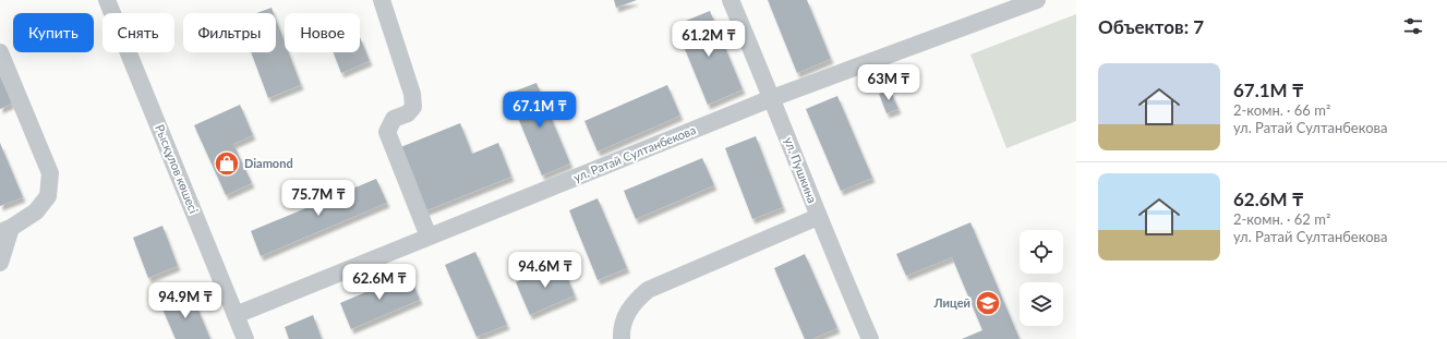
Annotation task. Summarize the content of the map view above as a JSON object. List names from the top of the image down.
{
  "streets": {
    "street": ["ул. Ратай Султанбекова", "Рысқұлов көшесі", "ул. Пушкина"]
  },
  "crossings": [
    ["ул. Ратай Султанбекова", "Рысқұлов көшесі"],
    ["ул. Ратай Султанбекова", "ул. Пушкина"]
  ],
  "places": {
    "shop": ["Diamond"],
    "school or university": ["Лицей"]
  },
  "page": {
    "heading": "Объектов: 7",
    "chip": [
      "Купить",
      "Снять",
      "Фильтры",
      "Новое"
    ],
    "price": [
      "61.2M ₸",
      "63M ₸",
      "67.1M ₸",
      "75.7M ₸",
      "94.6M ₸",
      "62.6M ₸",
      "94.9M ₸"
    ],
    "list": [
      {
        "name": "67.1M ₸",
        "note": "2-комн. · 66 m² · ул. Ратай Султанбекова"
      },
      {
        "name": "62.6M ₸",
        "note": "2-комн. · 62 m² · ул. Ратай Султанбекова"
      }
    ]
  }
}
